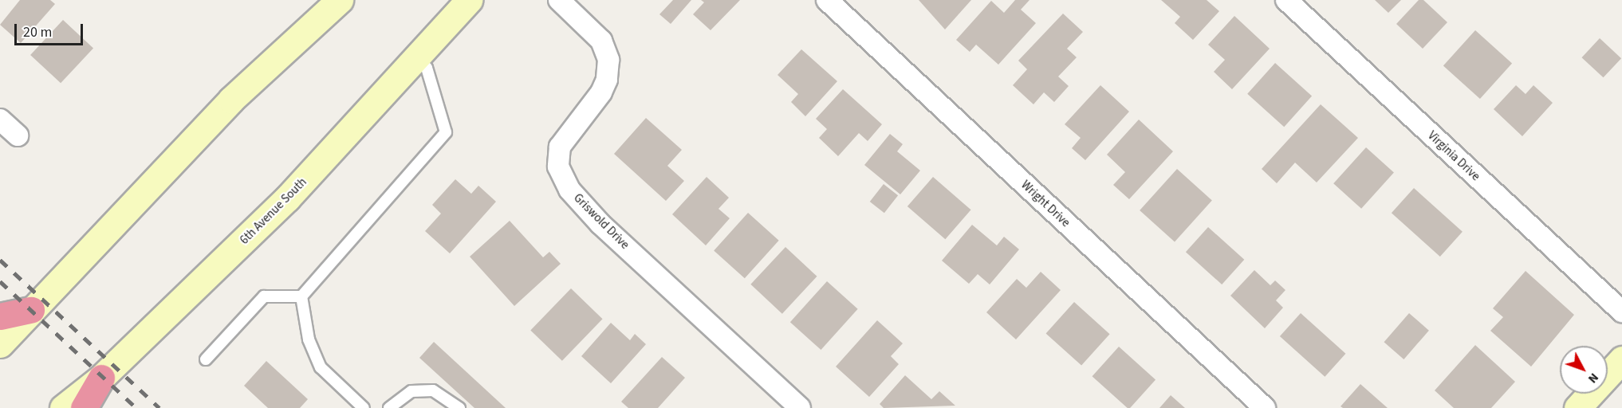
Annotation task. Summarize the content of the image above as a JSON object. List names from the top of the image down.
{
  "streets": {
    "street": [
      "Virginia Drive",
      "Wright Drive",
      "6th Avenue South",
      "Griswold Drive"
    ]
  },
  "scale_bar": "20 m",
  "north": "bottom right"
}
